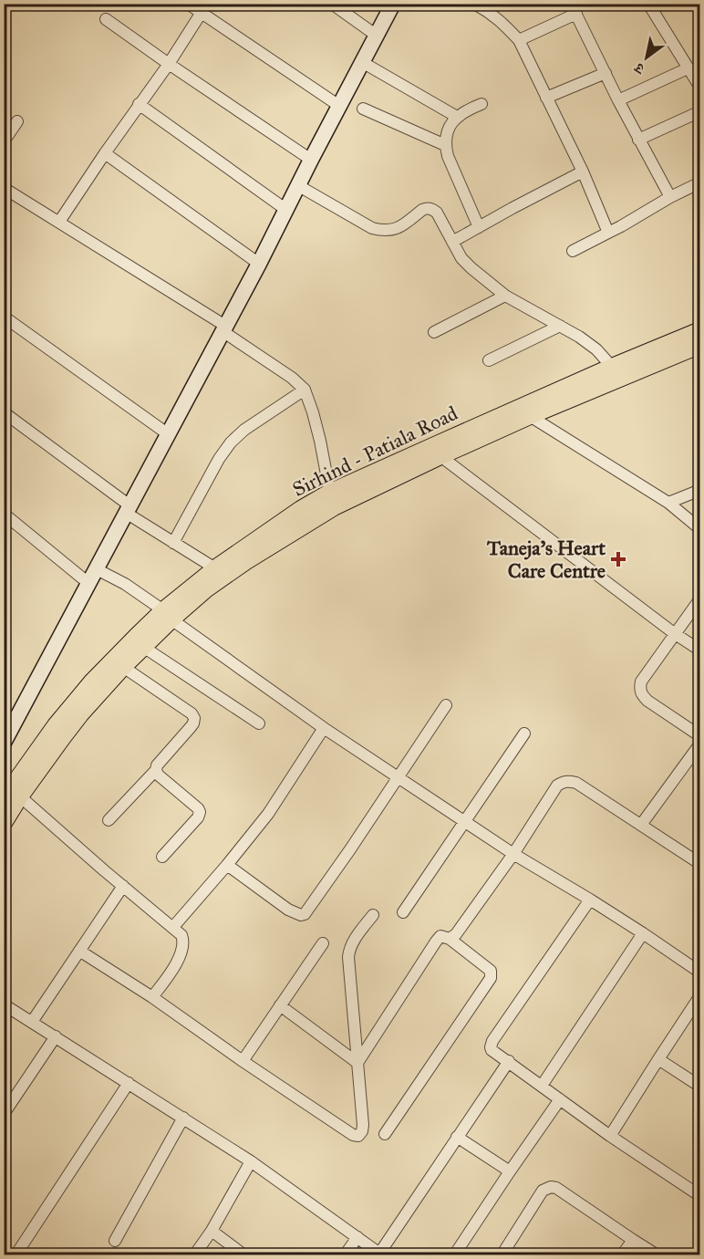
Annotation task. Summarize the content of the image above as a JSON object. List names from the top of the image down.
{
  "streets": {
    "main road": ["Sirhind - Patiala Road"]
  },
  "places": {
    "health": ["Taneja's Heart Care Centre"]
  },
  "north": "bottom left"
}
